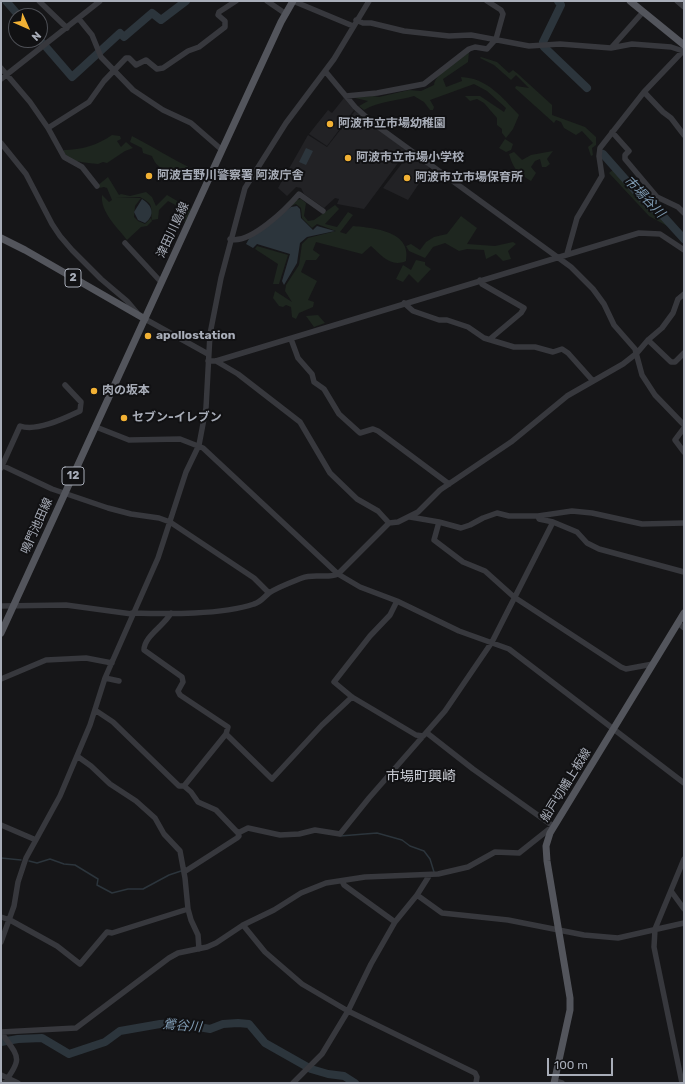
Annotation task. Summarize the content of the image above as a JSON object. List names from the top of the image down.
{
  "streets": {
    "main road": [
      "津田川島線",
      "2",
      "12",
      "鳴門池田線",
      "船戸切幡上板線"
    ]
  },
  "crossings": [
    ["津田川島線", "2"],
    ["津田川島線", "鳴門池田線"],
    ["2", "鳴門池田線"]
  ],
  "districts": ["市場町興崎"],
  "water": ["市場谷川", "鶯谷川"],
  "places": [
    "阿波市立市場幼稚園",
    "阿波市立市場小学校",
    "阿波吉野川警察署 阿波庁舎",
    "阿波市立市場保育所",
    "apollostation",
    "肉の坂本",
    "セブン-イレブン"
  ],
  "scale_bar": "100 m",
  "north": "bottom right"
}
